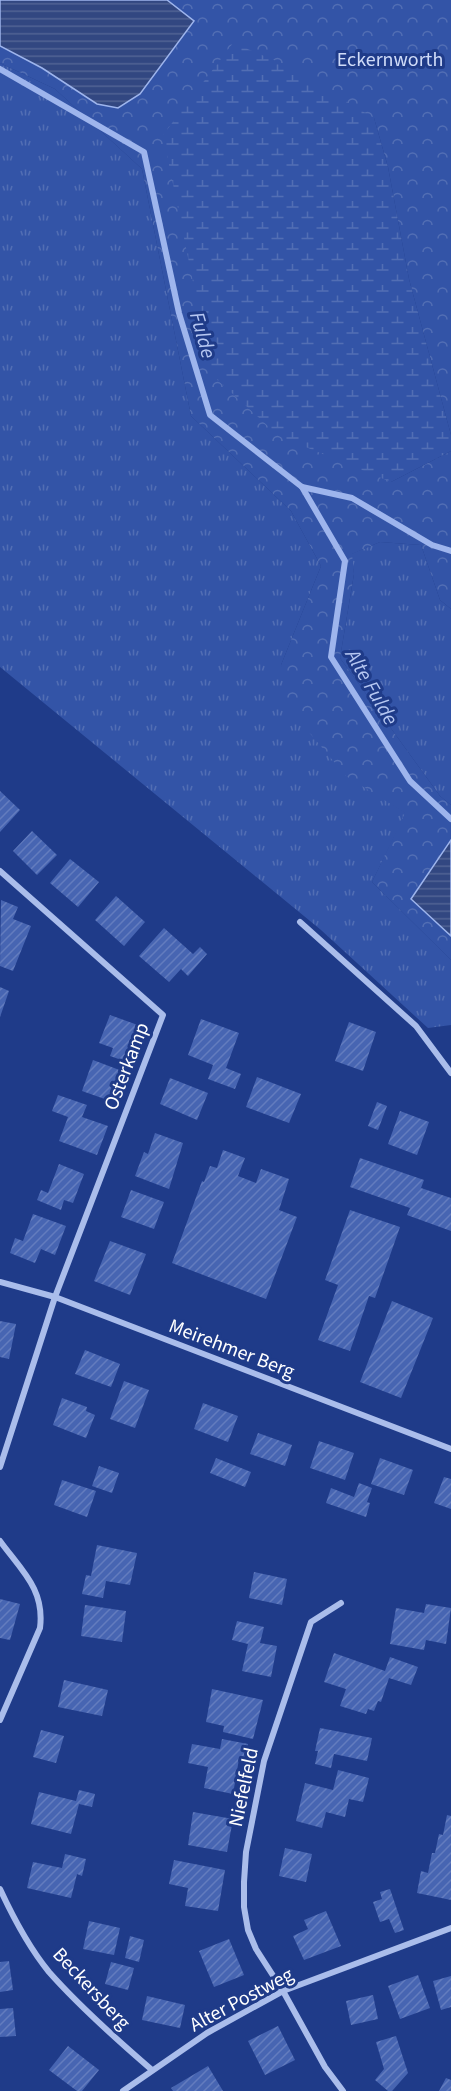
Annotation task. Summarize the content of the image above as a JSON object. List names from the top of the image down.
{
  "streets": {
    "street": [
      "Osterkamp",
      "Meirehmer Berg",
      "Niefelfeld",
      "Beckersberg",
      "Alter Postweg"
    ]
  },
  "crossings": [
    ["Osterkamp", "Meirehmer Berg"],
    ["Niefelfeld", "Alter Postweg"],
    ["Beckersberg", "Alter Postweg"]
  ],
  "water": ["Fulde", "Alte Fulde"],
  "parks": ["Eckernworth"]
}
